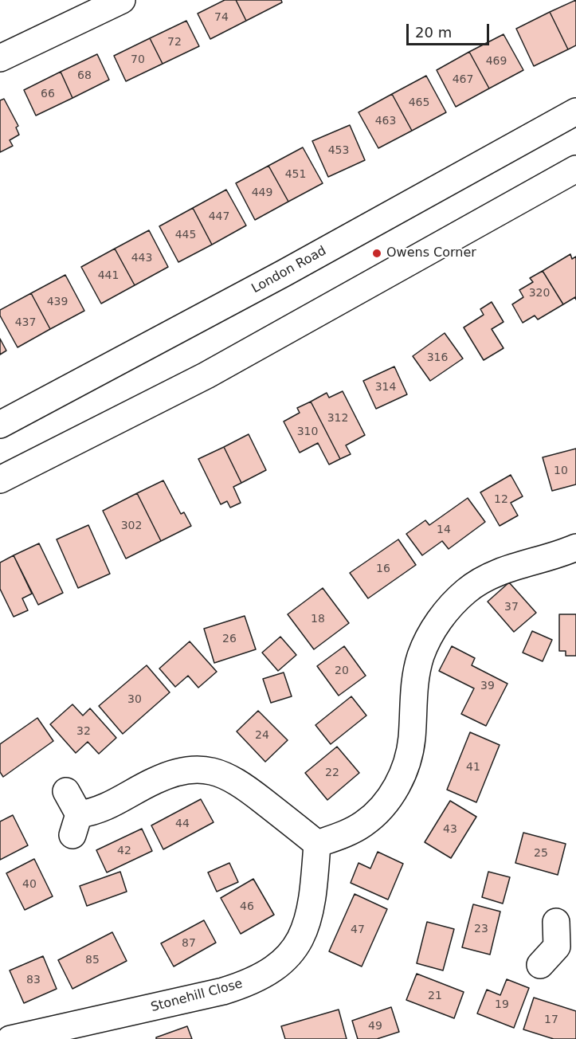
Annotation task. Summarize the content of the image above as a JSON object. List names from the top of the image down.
{
  "streets": {
    "main road": ["London Road", "Stonehill Close"]
  },
  "places": ["Owens Corner"],
  "house_numbers": [
    "74",
    "72",
    "70",
    "469",
    "68",
    "467",
    "66",
    "465",
    "463",
    "453",
    "451",
    "449",
    "447",
    "445",
    "443",
    "441",
    "320",
    "439",
    "437",
    "316",
    "314",
    "312",
    "310",
    "10",
    "12",
    "302",
    "14",
    "16",
    "37",
    "18",
    "26",
    "20",
    "39",
    "30",
    "32",
    "24",
    "41",
    "22",
    "44",
    "43",
    "42",
    "25",
    "40",
    "46",
    "23",
    "47",
    "87",
    "85",
    "83",
    "21",
    "19",
    "17",
    "49"
  ],
  "scale_bar": "20 m"
}
